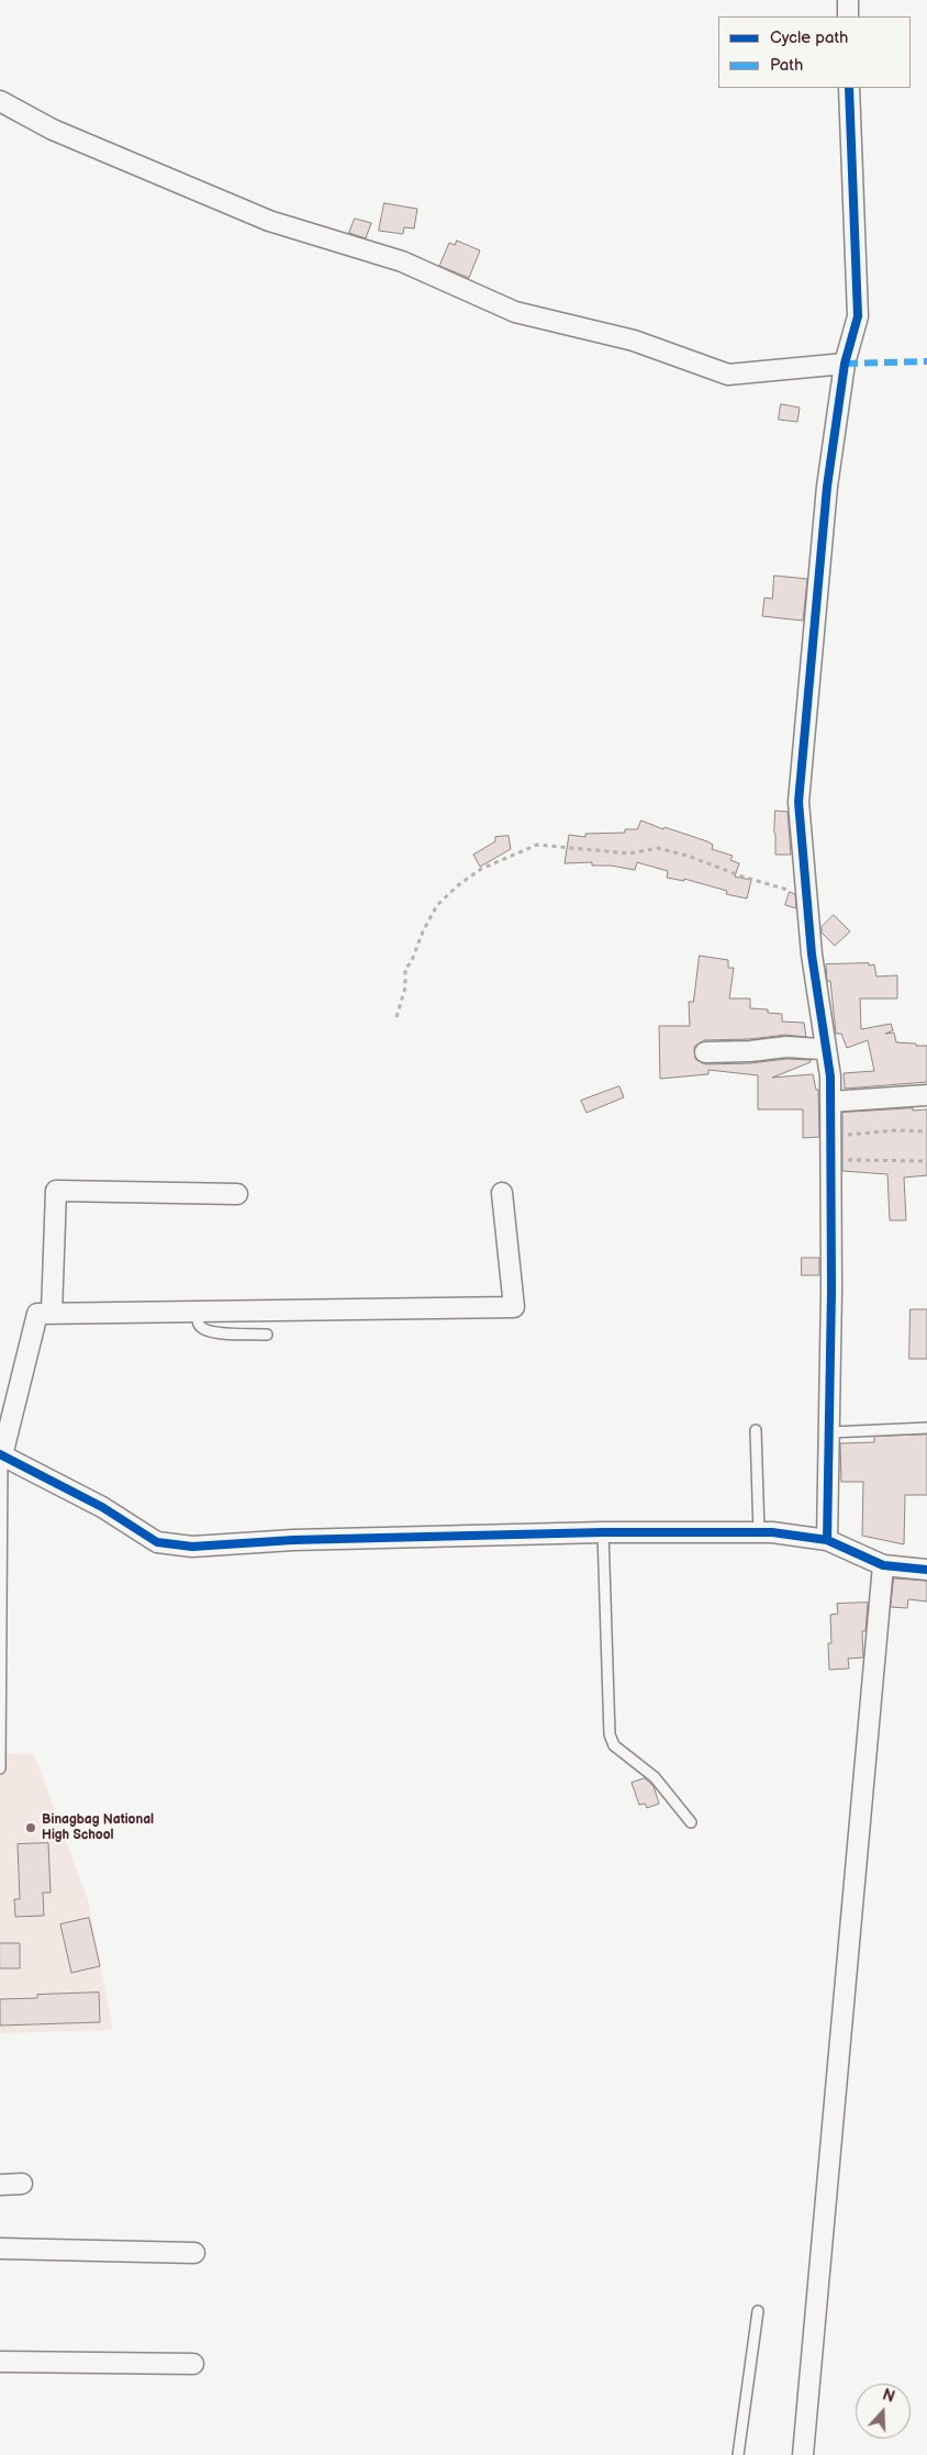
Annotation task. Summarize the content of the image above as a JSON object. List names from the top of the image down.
{
  "places": ["Binagbag National High School"],
  "legend": ["Cycle path", "Path"],
  "north": "top"
}
